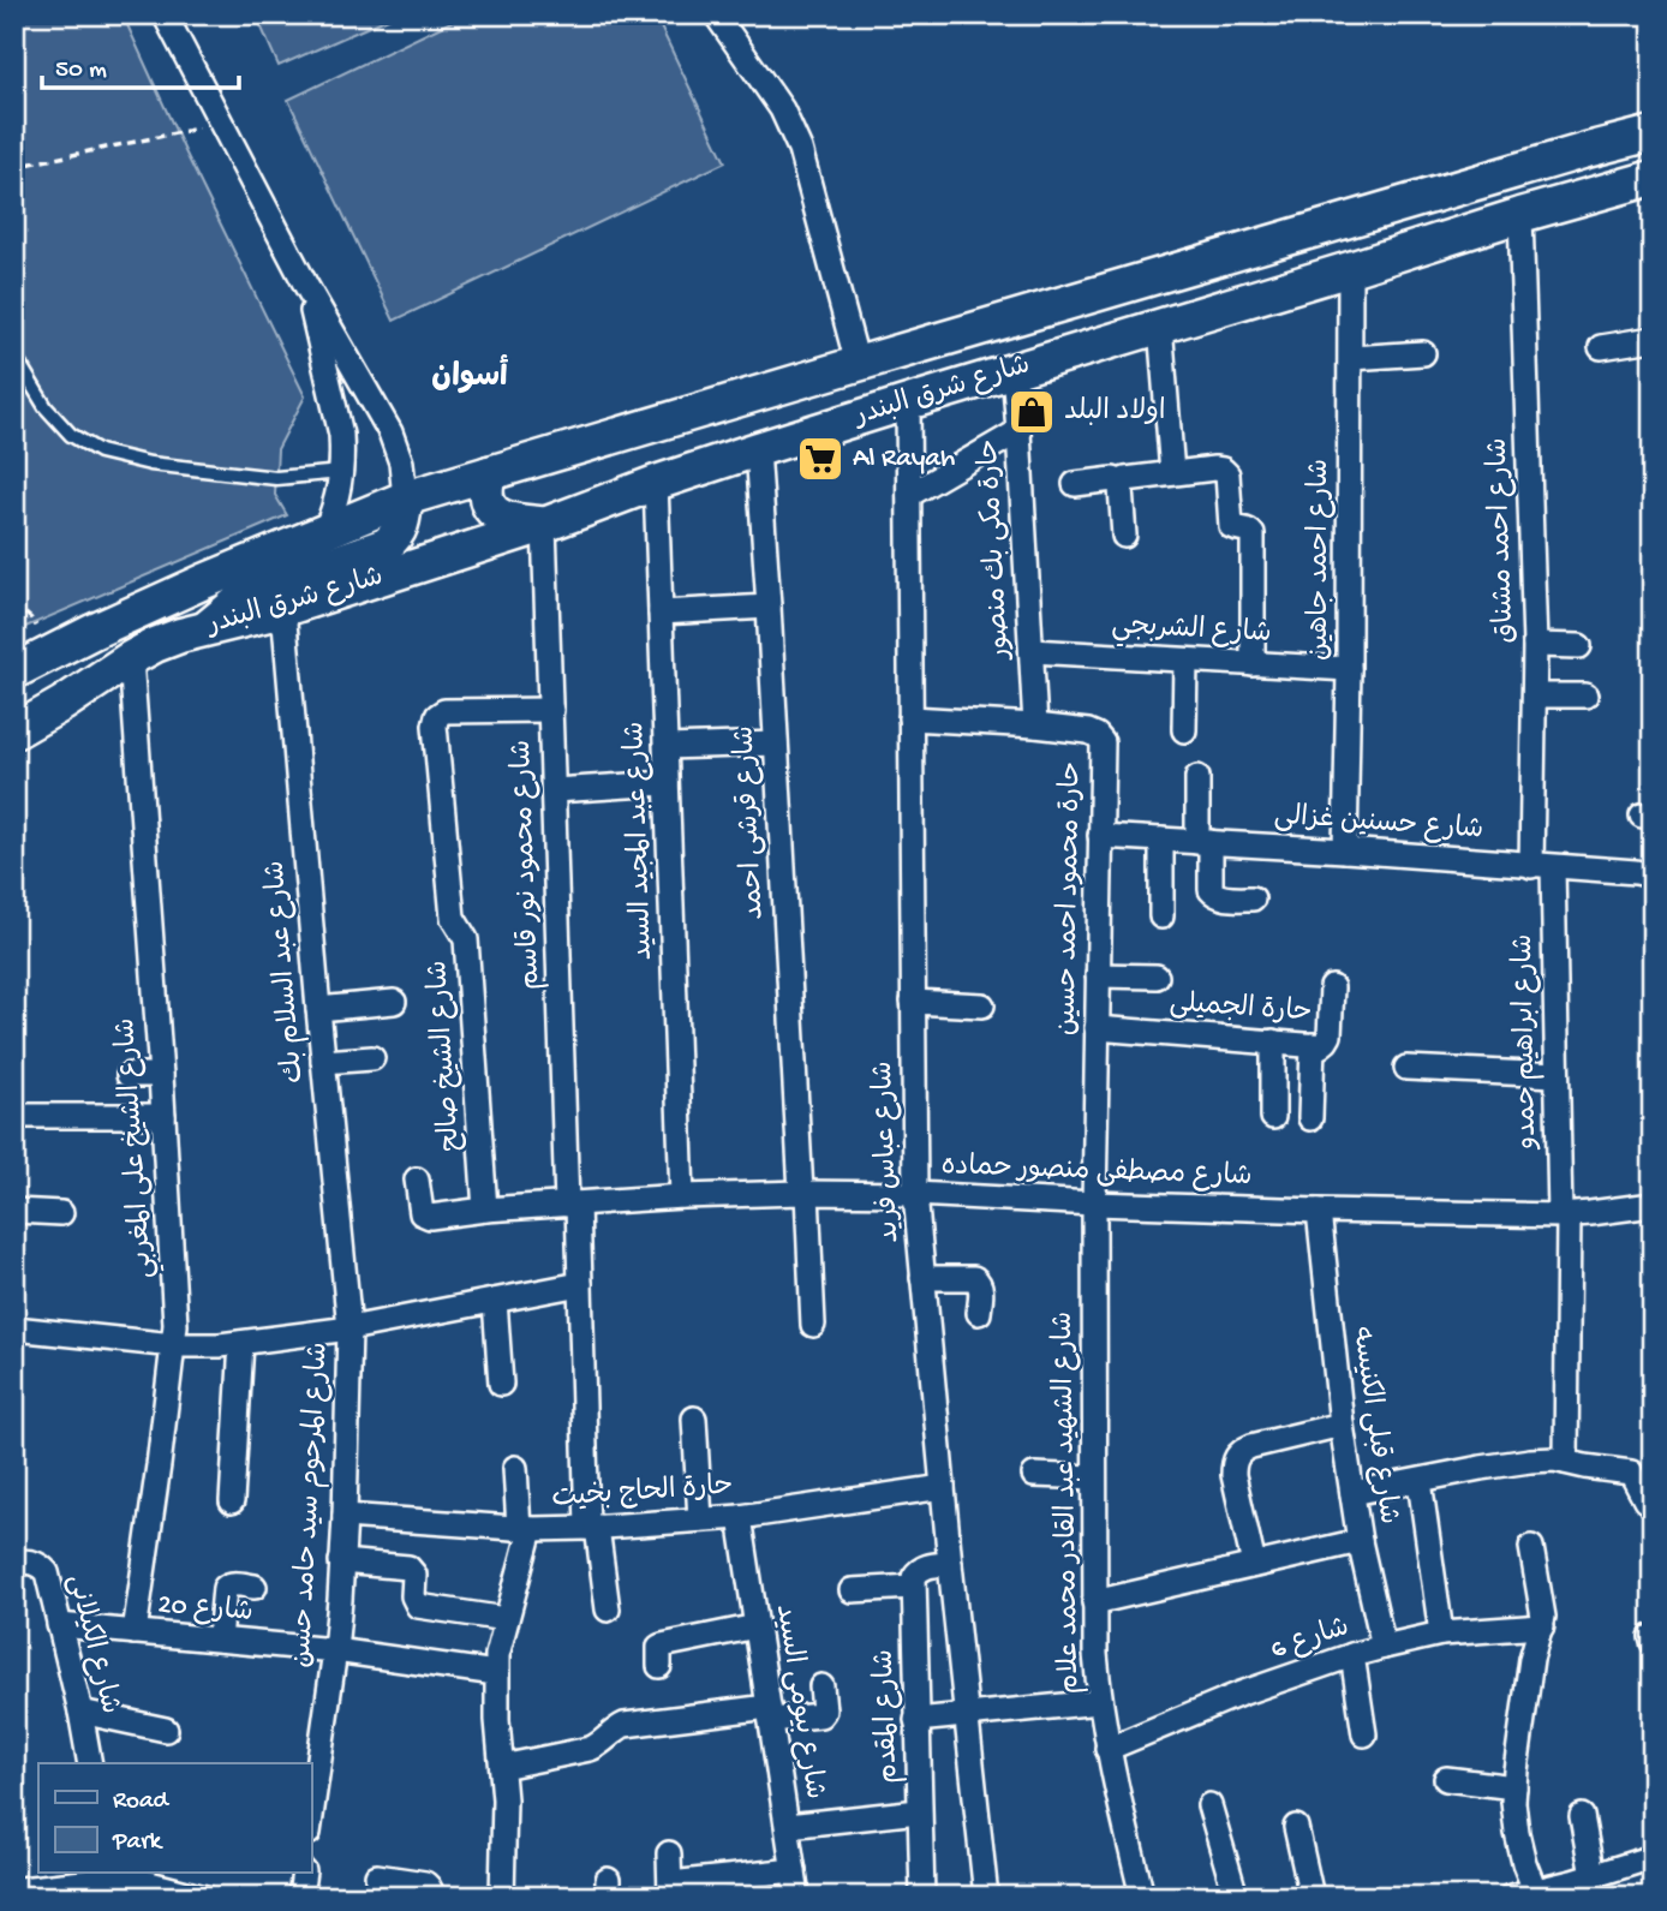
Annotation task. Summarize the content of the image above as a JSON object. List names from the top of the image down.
{
  "streets": {
    "main road": ["شارع شرق البندر"],
    "street": [
      "شارع احمد مشناق",
      "حارة مكى بك منصور",
      "شارع احمد جاهين",
      "شارع الشربجي",
      "شارع قرشى احمد",
      "شارع حسنين غزالى",
      "شارع عبد المجيد السيد",
      "شارع محمود نور قاسم",
      "حارة محمود احمد حسين",
      "شارع عبد السلام بك",
      "حارة الجميلى",
      "شارع ابراهيم حمدو",
      "شارع الشيخ صالح",
      "شارع الشيخ على المغربي",
      "شارع عباس فريد",
      "شارع مصطفى منصور حماده",
      "شارع قبلى الكنيسه",
      "حارة الحاج بخيت",
      "شارع الشهيد عبد القادر محمد علام",
      "شارع المرحوم سيد حامد حسن",
      "شارع 20",
      "شارع 6",
      "شارع الكيلانى",
      "شارع بيومى السيد",
      "شارع المقدم"
    ]
  },
  "crossings": [
    ["شارع شرق البندر", "شارع احمد مشناق"],
    ["شارع شرق البندر", "حارة مكى بك منصور"],
    ["شارع شرق البندر", "شارع احمد جاهين"],
    ["شارع شرق البندر", "شارع قرشى احمد"],
    ["شارع شرق البندر", "شارع عبد المجيد السيد"],
    ["شارع شرق البندر", "شارع محمود نور قاسم"],
    ["شارع شرق البندر", "شارع عبد السلام بك"],
    ["شارع شرق البندر", "شارع الشيخ على المغربي"],
    ["شارع شرق البندر", "شارع عباس فريد"],
    ["شارع احمد مشناق", "شارع حسنين غزالى"],
    ["شارع احمد مشناق", "شارع ابراهيم حمدو"],
    ["حارة مكى بك منصور", "شارع الشربجي"],
    ["حارة مكى بك منصور", "حارة محمود احمد حسين"],
    ["شارع احمد جاهين", "شارع الشربجي"],
    ["شارع احمد جاهين", "شارع حسنين غزالى"],
    ["شارع قرشى احمد", "شارع مصطفى منصور حماده"],
    ["شارع حسنين غزالى", "حارة محمود احمد حسين"],
    ["شارع حسنين غزالى", "شارع ابراهيم حمدو"],
    ["شارع عبد المجيد السيد", "شارع مصطفى منصور حماده"],
    ["شارع محمود نور قاسم", "شارع الشيخ صالح"],
    ["شارع محمود نور قاسم", "شارع مصطفى منصور حماده"],
    ["شارع محمود نور قاسم", "حارة الحاج بخيت"],
    ["حارة محمود احمد حسين", "حارة الجميلى"],
    ["حارة محمود احمد حسين", "شارع عباس فريد"],
    ["حارة محمود احمد حسين", "شارع مصطفى منصور حماده"],
    ["حارة محمود احمد حسين", "شارع الشهيد عبد القادر محمد علام"],
    ["شارع عبد السلام بك", "شارع المرحوم سيد حامد حسن"],
    ["شارع ابراهيم حمدو", "شارع مصطفى منصور حماده"],
    ["شارع الشيخ صالح", "شارع مصطفى منصور حماده"],
    ["شارع الشيخ على المغربي", "شارع 20"],
    ["شارع عباس فريد", "شارع مصطفى منصور حماده"],
    ["شارع عباس فريد", "حارة الحاج بخيت"],
    ["شارع مصطفى منصور حماده", "شارع قبلى الكنيسه"],
    ["شارع مصطفى منصور حماده", "شارع الشهيد عبد القادر محمد علام"],
    ["شارع قبلى الكنيسه", "شارع 6"],
    ["حارة الحاج بخيت", "شارع المرحوم سيد حامد حسن"],
    ["حارة الحاج بخيت", "شارع بيومى السيد"],
    ["شارع الشهيد عبد القادر محمد علام", "شارع 6"],
    ["شارع المرحوم سيد حامد حسن", "شارع 20"],
    ["شارع 20", "شارع الكيلانى"]
  ],
  "districts": ["أسوان"],
  "places": {
    "shop": ["اولاد البلد"],
    "supermarket": ["Al Rayah"]
  },
  "legend": ["Road", "Park"],
  "scale_bar": "50 m"
}
